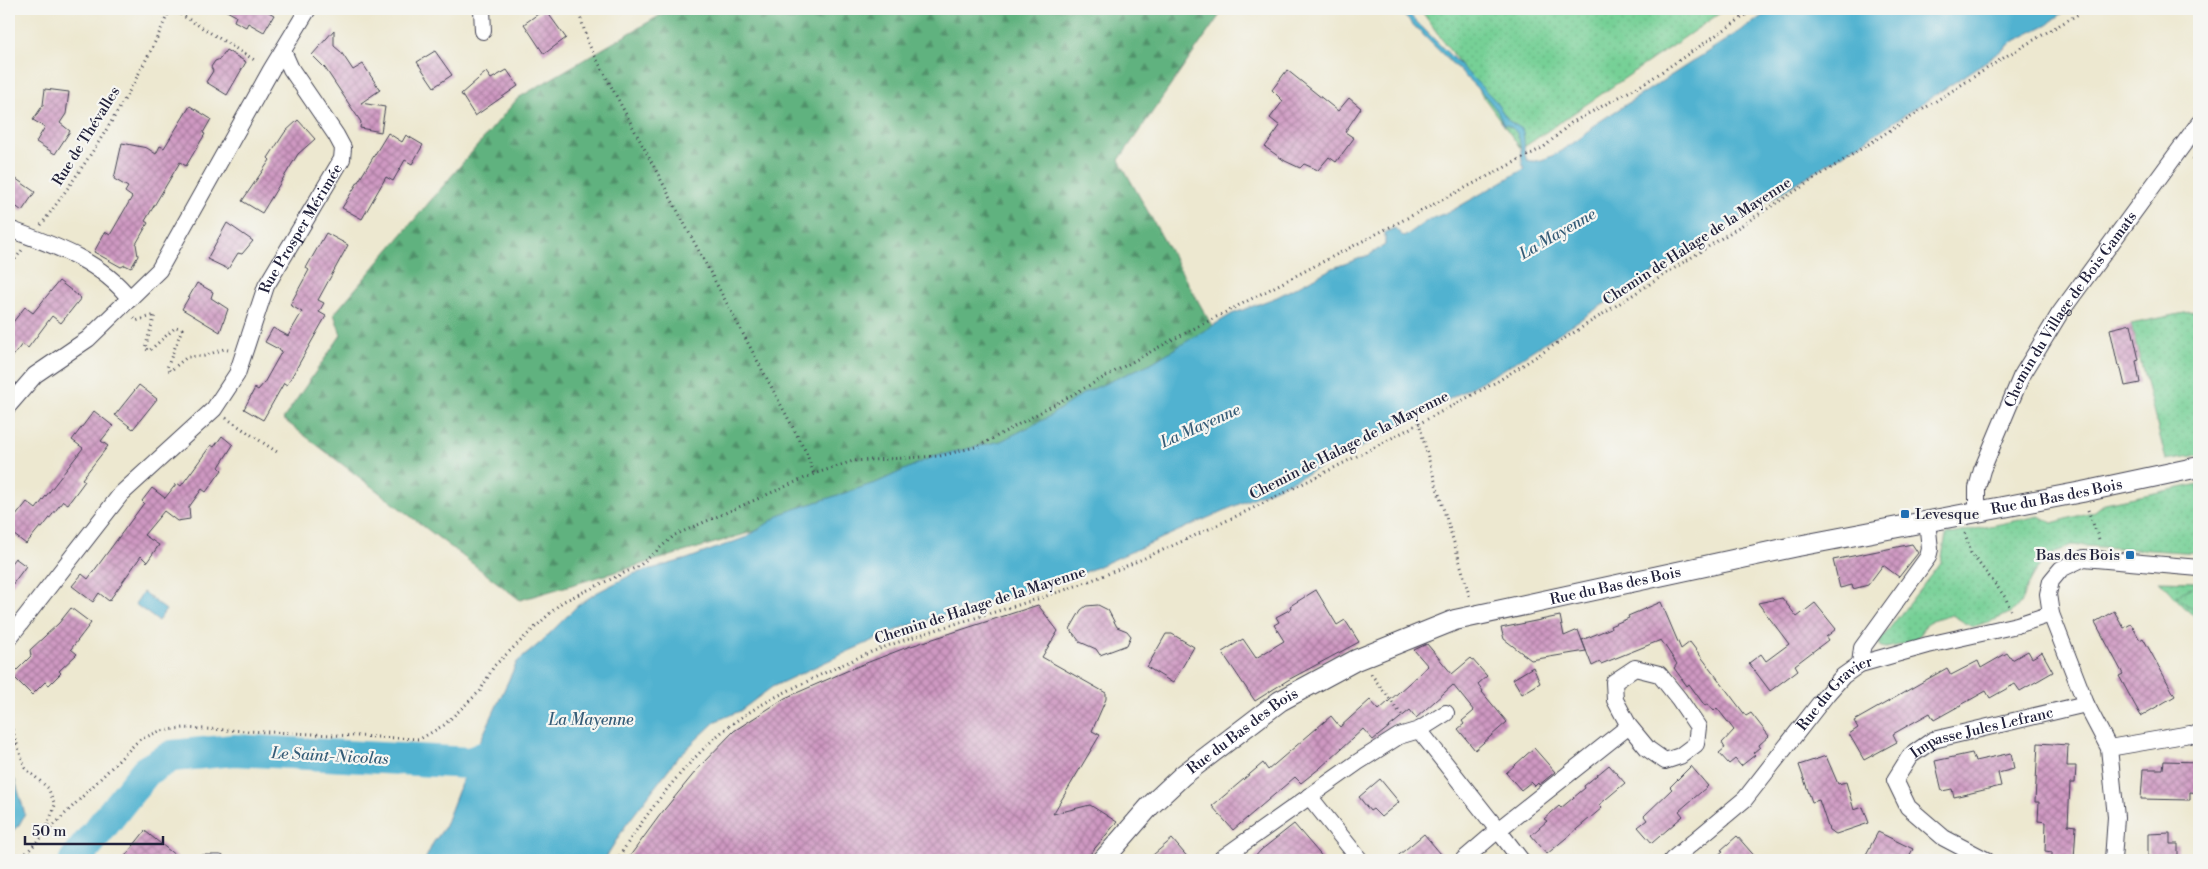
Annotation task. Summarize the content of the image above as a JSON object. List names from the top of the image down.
{
  "streets": {
    "street": [
      "Rue Prosper Mérimée",
      "Chemin du Village de Bois Gamats",
      "Rue du Bas des Bois",
      "Rue du Gravier",
      "Impasse Jules Lefranc"
    ],
    "path": ["Rue de Thévalles", "Chemin de Halage de la Mayenne"]
  },
  "crossings": [
    ["Chemin du Village de Bois Gamats", "Rue du Bas des Bois"]
  ],
  "water": ["La Mayenne", "Le Saint-Nicolas"],
  "places": {
    "transit": ["Levesque", "Bas des Bois"]
  },
  "scale_bar": "50 m"
}
